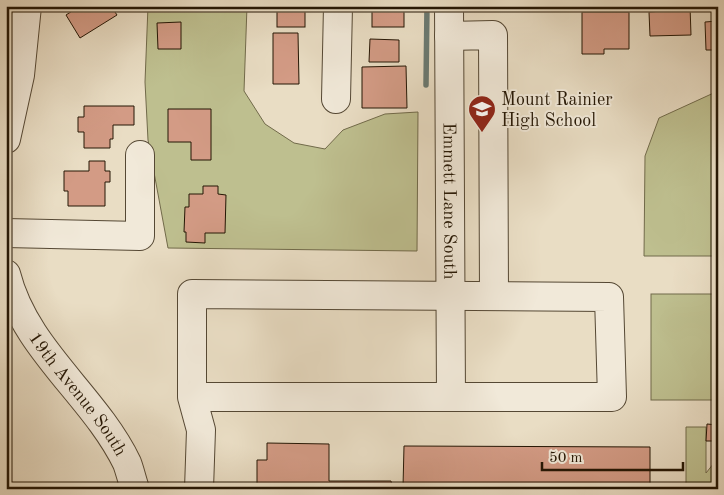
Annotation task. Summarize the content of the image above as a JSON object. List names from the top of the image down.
{
  "streets": {
    "street": ["Emmett Lane South", "19th Avenue South"]
  },
  "places": {
    "school or university": ["Mount Rainier High School"]
  },
  "scale_bar": "50 m"
}
